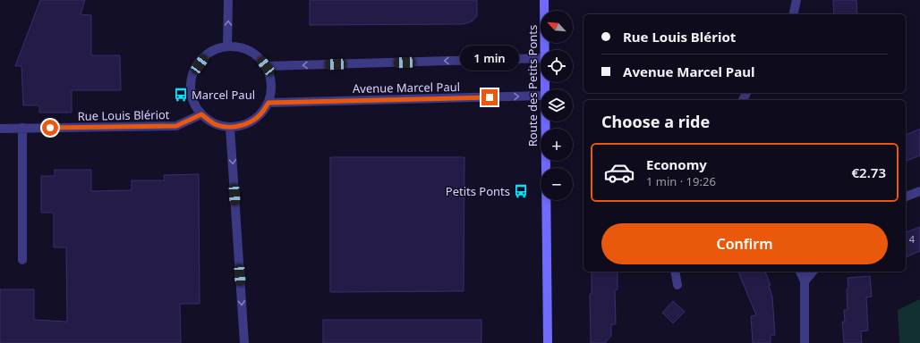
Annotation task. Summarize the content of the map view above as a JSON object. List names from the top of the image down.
{
  "streets": {
    "main road": ["Route des Petits Ponts"],
    "street": ["Avenue Marcel Paul", "Rue Louis Blériot"]
  },
  "crossings": [
    ["Avenue Marcel Paul", "Rue Louis Blériot"]
  ],
  "places": {
    "bus stop": ["Marcel Paul", "Petits Ponts"]
  },
  "house_numbers": ["4"],
  "north": "top left",
  "page": {
    "map_buttons": ["+", "−"],
    "banner": ["Rue Louis Blériot", "Avenue Marcel Paul"],
    "bubble": "1 min",
    "heading": "Choose a ride",
    "list": [
      {
        "name": "Economy",
        "note": "1 min · 19:26",
        "value": "€2.73"
      }
    ],
    "buttons": "Confirm"
  }
}
